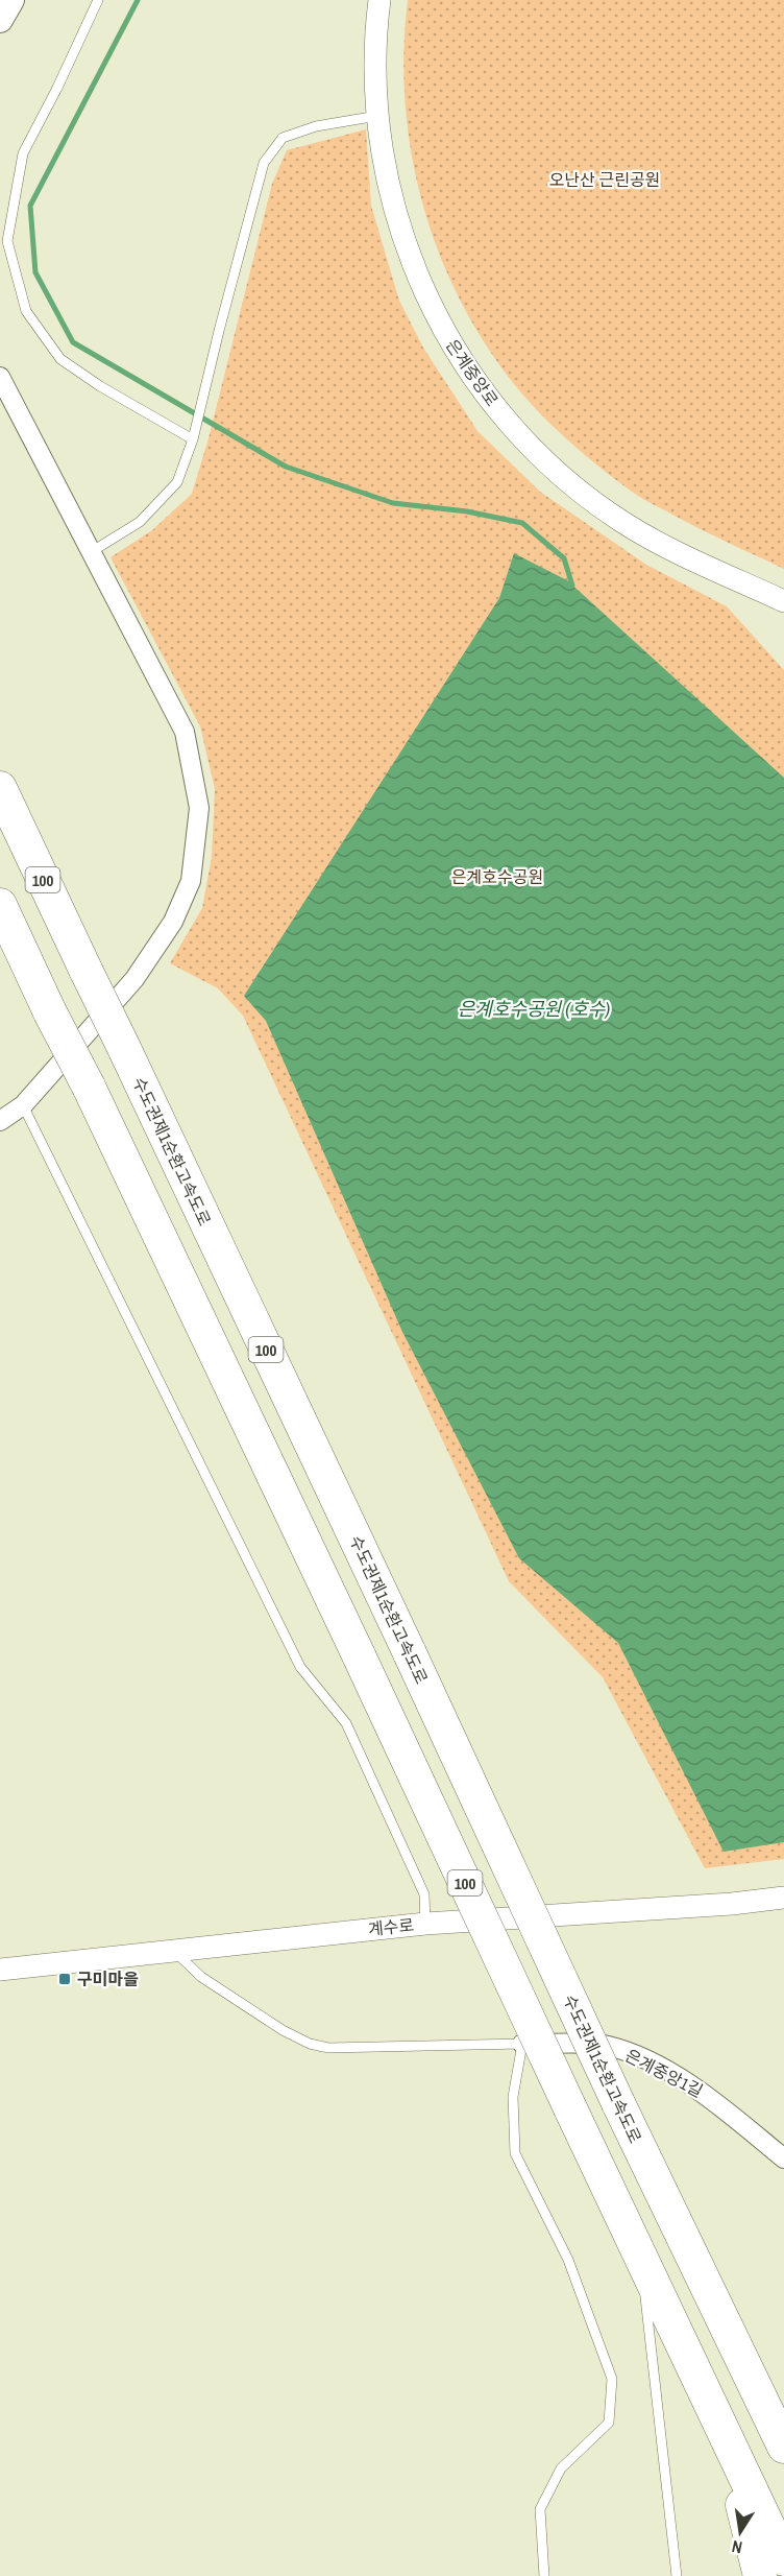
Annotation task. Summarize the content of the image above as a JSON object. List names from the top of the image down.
{
  "streets": {
    "highway": ["100", "수도권제1순환고속도로"],
    "street": ["은계중앙로", "계수로", "은계중앙1길"]
  },
  "water": ["은계호수공원 (호수)"],
  "parks": ["오난산 근린공원", "은계호수공원"],
  "places": {
    "transit": ["구미마을"]
  },
  "north": "bottom"
}
